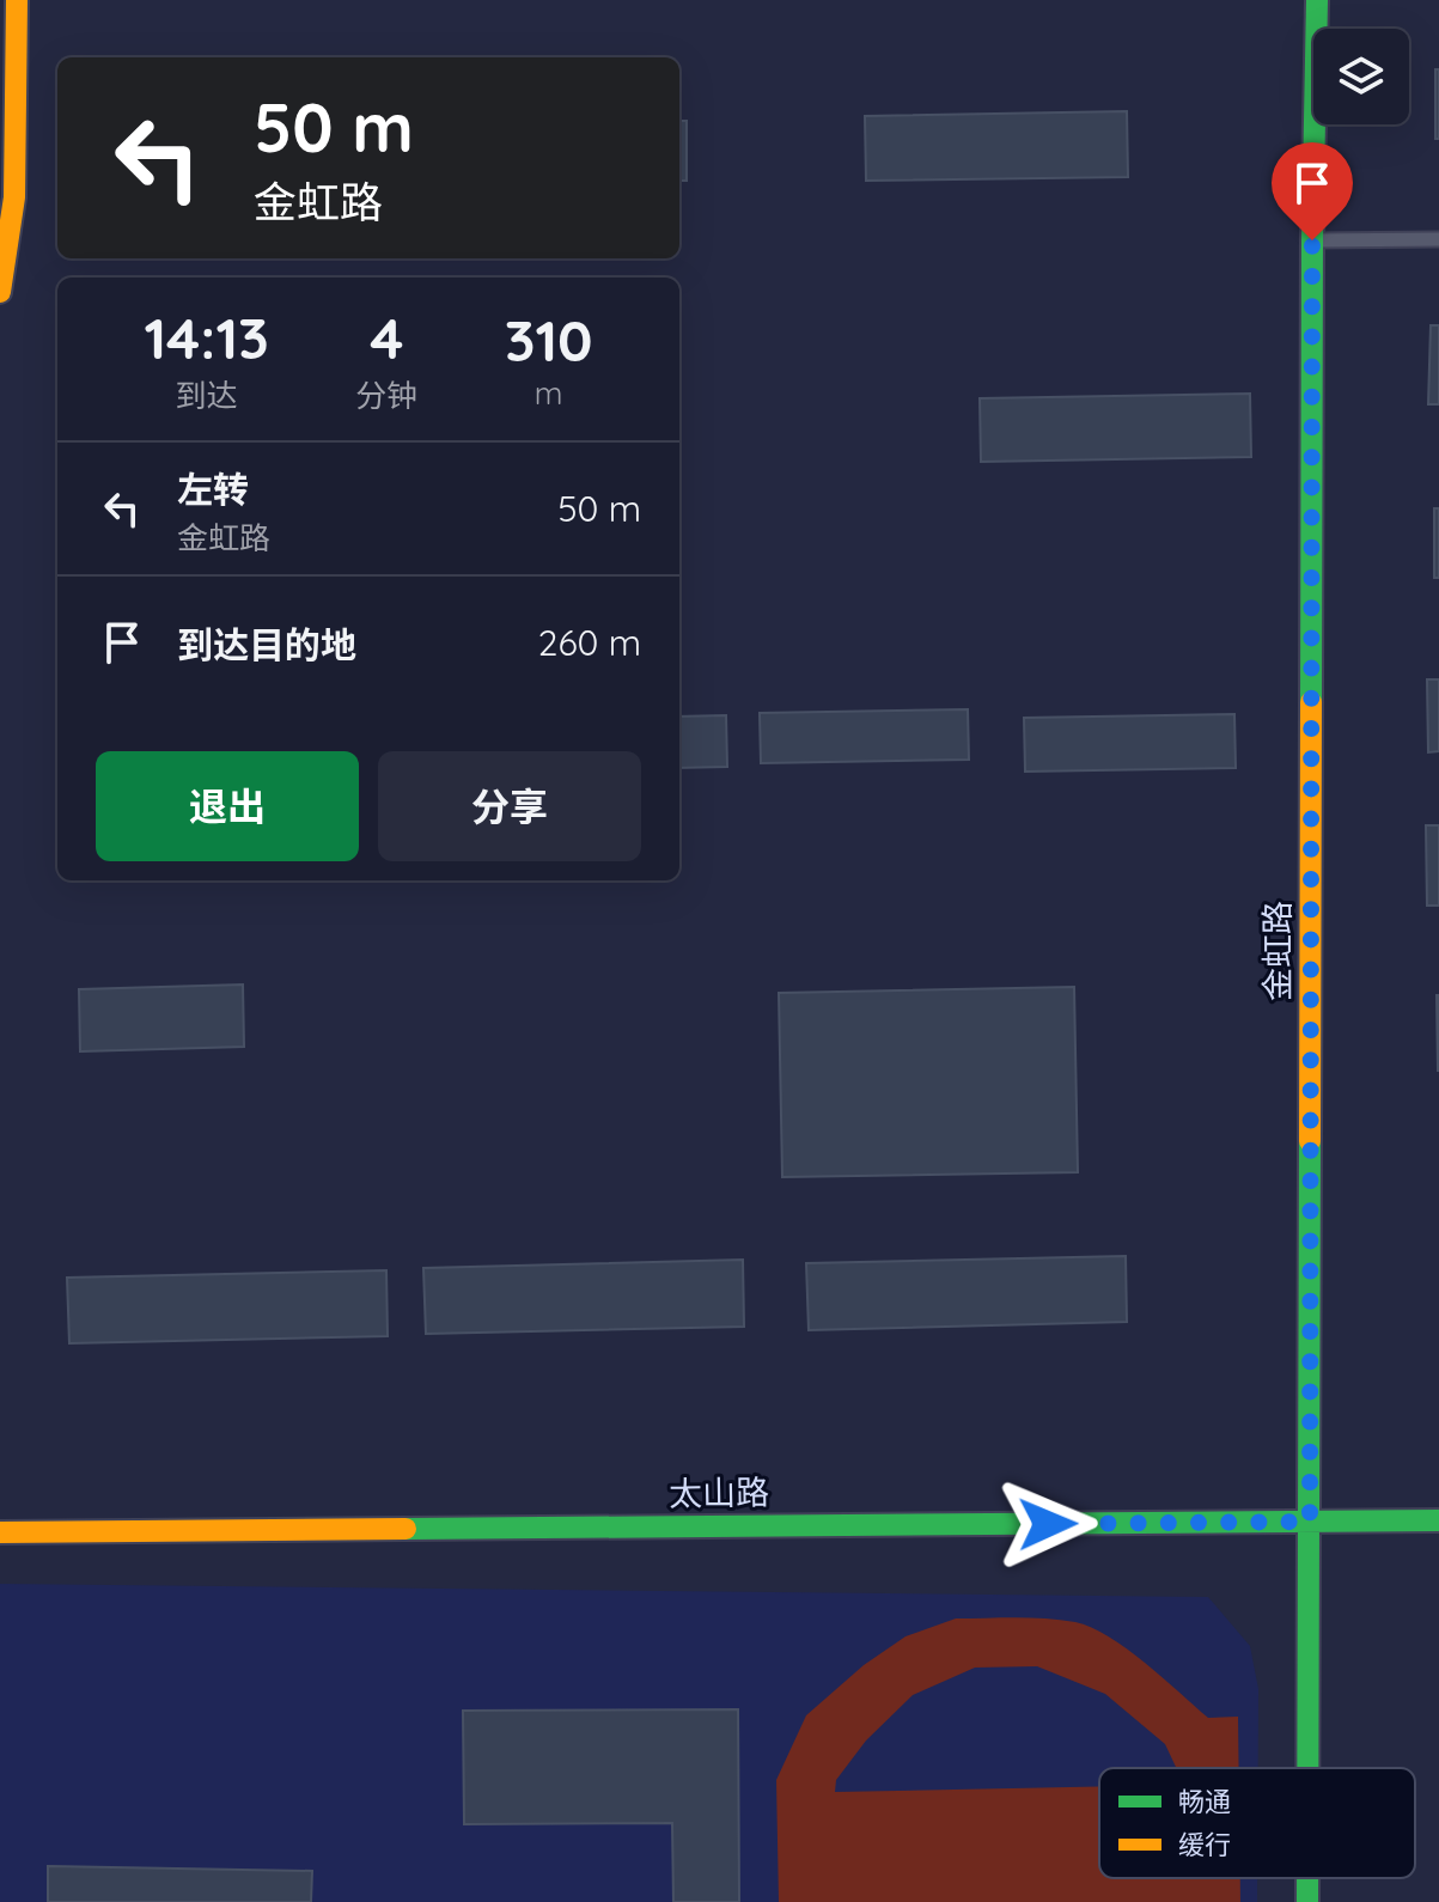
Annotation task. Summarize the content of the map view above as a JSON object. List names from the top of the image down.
{
  "streets": {
    "street": ["金虹路", "太山路"]
  },
  "crossings": [
    ["金虹路", "太山路"]
  ],
  "legend": ["畅通", "缓行"],
  "page": {
    "turn": ["50 m", "金虹路"],
    "eta": [
      "14:13",
      "到达",
      "4",
      "分钟",
      "310",
      "m"
    ],
    "list": [
      {
        "name": "左转",
        "note": "金虹路",
        "value": "50 m"
      },
      {
        "name": "到达目的地",
        "value": "260 m"
      }
    ],
    "buttons": ["退出", "分享"]
  }
}
